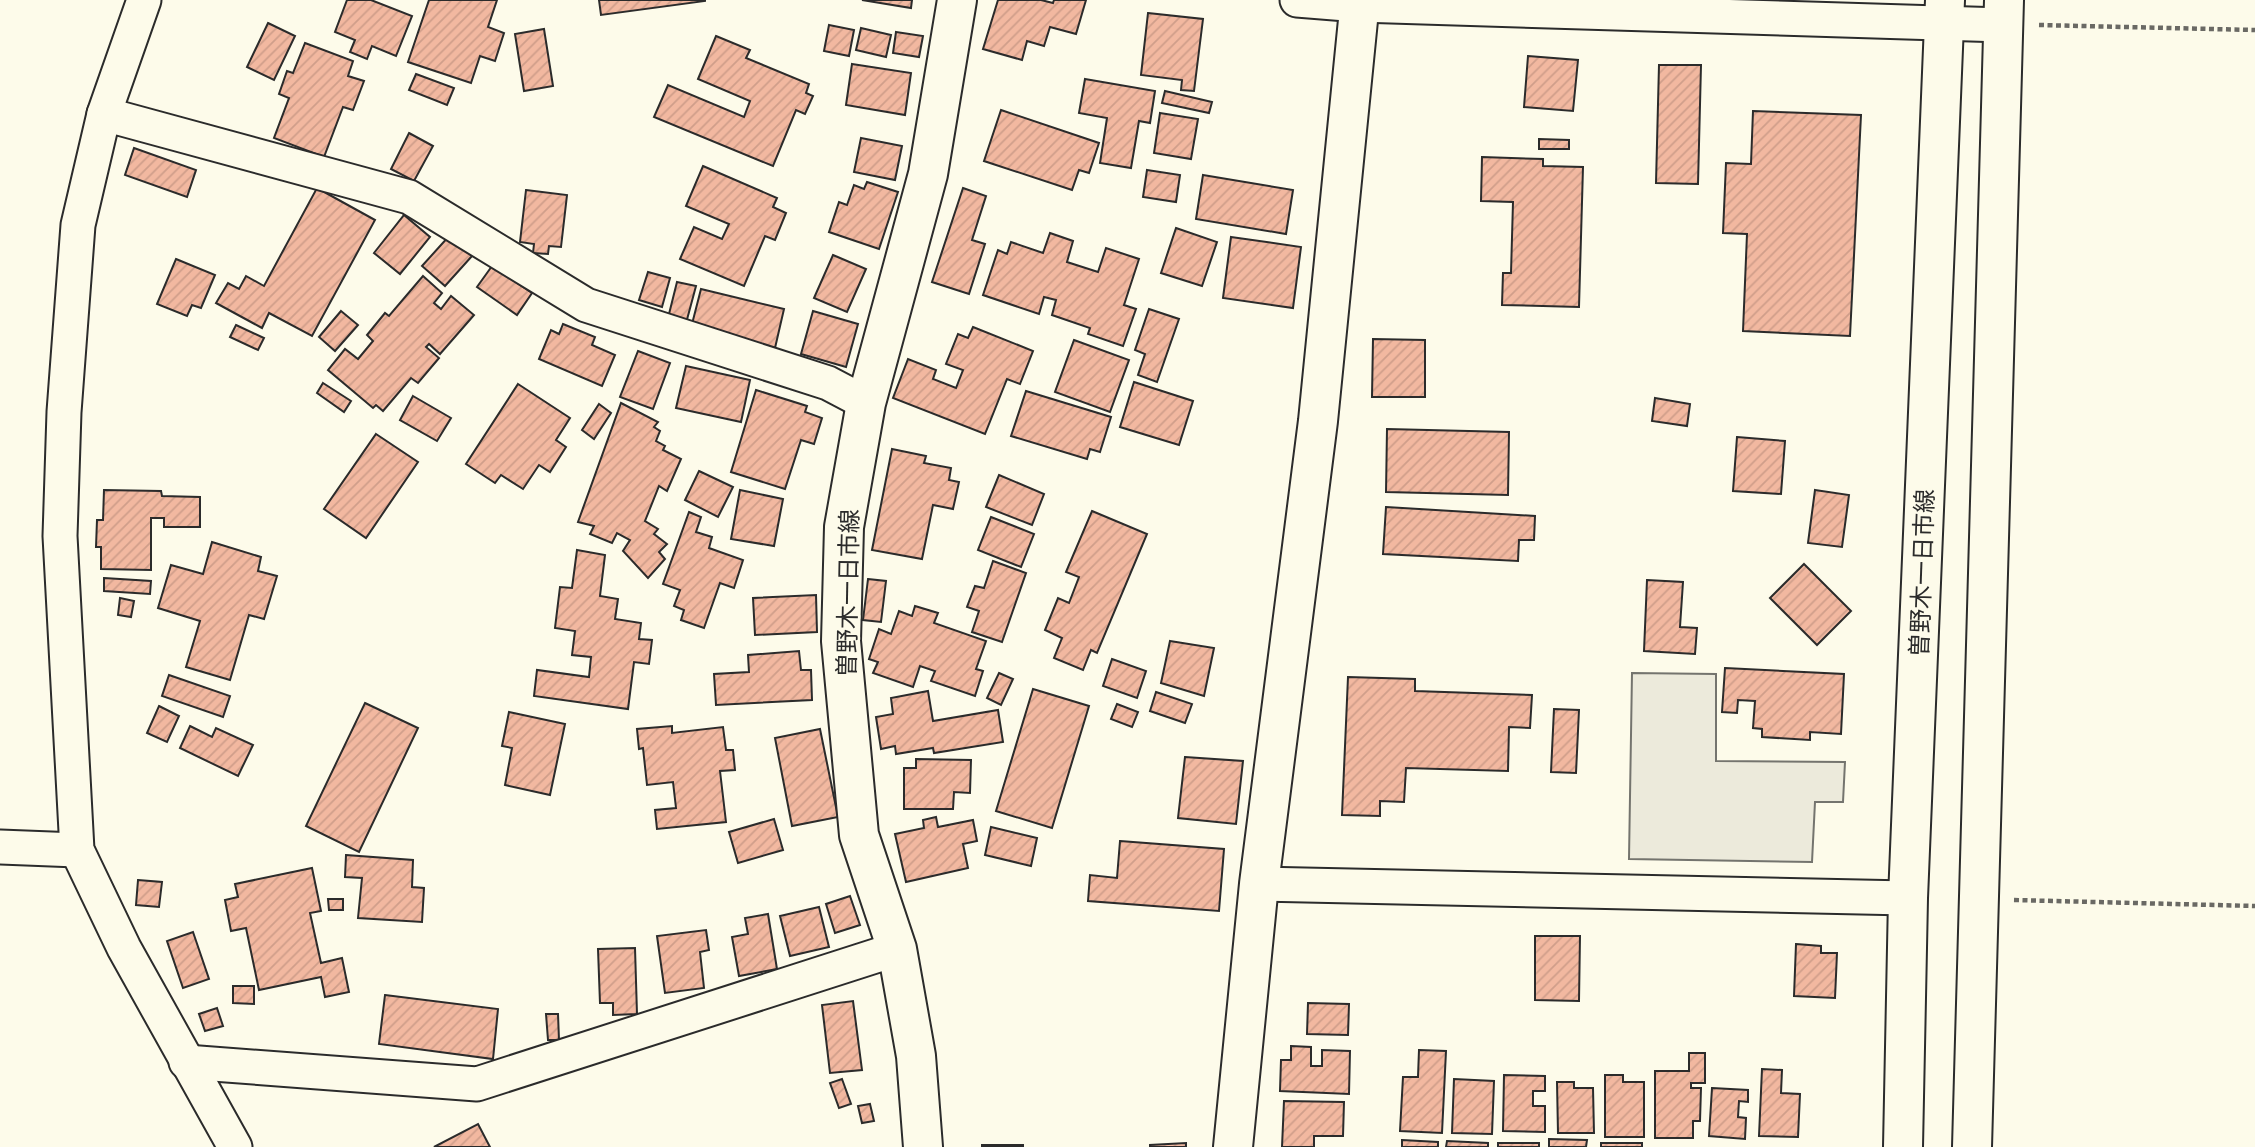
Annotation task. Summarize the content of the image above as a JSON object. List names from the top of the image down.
{
  "streets": {
    "main road": ["曽野木一日市線"]
  }
}
